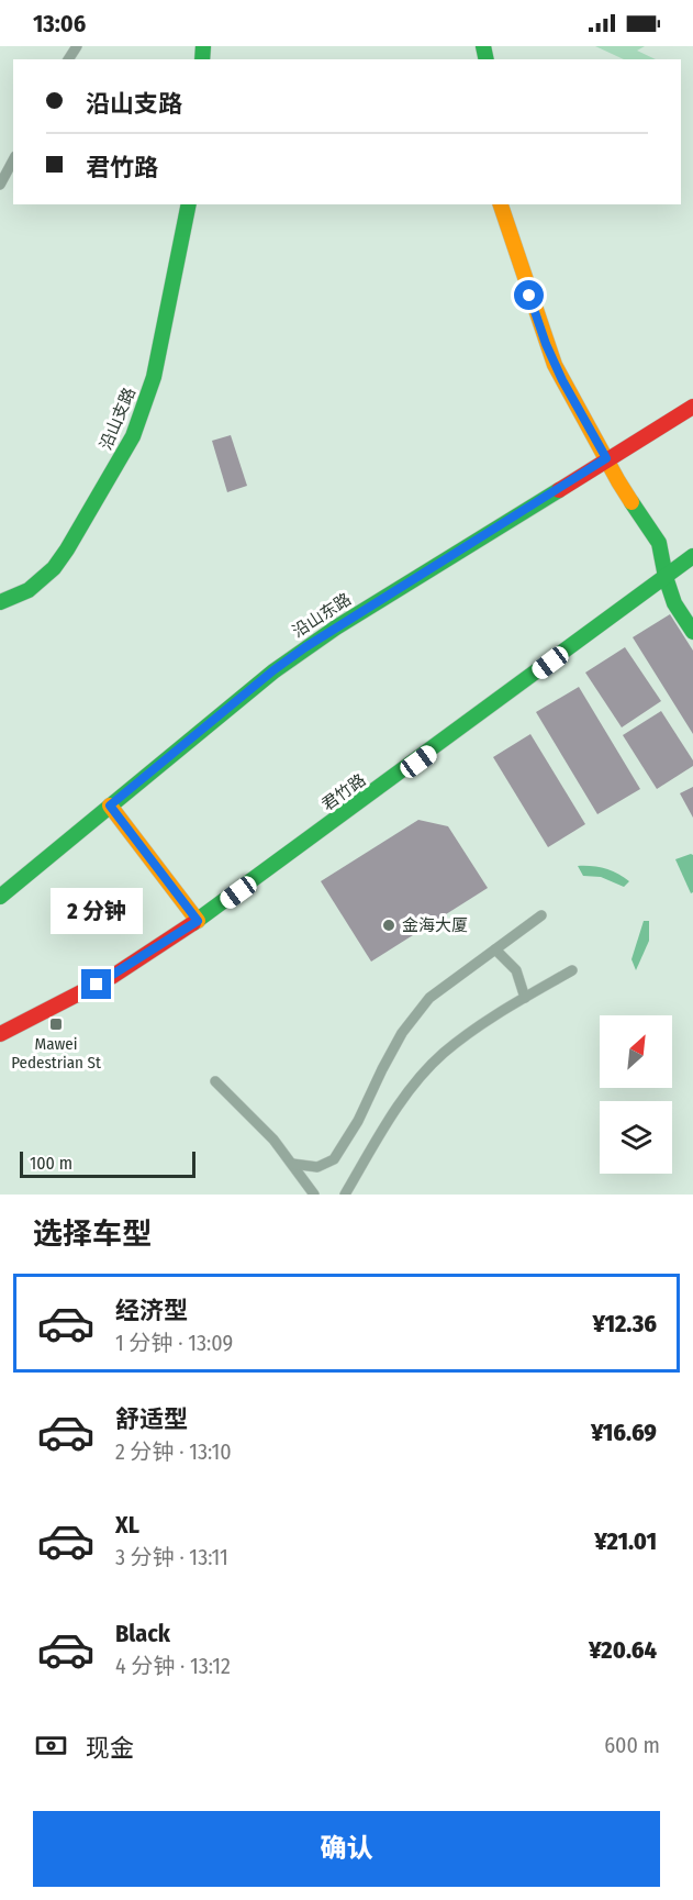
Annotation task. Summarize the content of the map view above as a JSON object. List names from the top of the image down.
{
  "streets": {
    "street": ["沿山支路", "沿山东路", "君竹路"]
  },
  "places": {
    "other": ["金海大厦"],
    "transit": ["Mawei Pedestrian St"]
  },
  "scale_bar": "100 m",
  "north": "top right",
  "page": {
    "status": "13:06",
    "banner": ["沿山支路", "君竹路"],
    "bubble": "2 分钟",
    "scale": "100 m",
    "heading": "选择车型",
    "list": [
      {
        "name": "经济型",
        "note": "1 分钟 · 13:09",
        "value": "¥12.36"
      },
      {
        "name": "舒适型",
        "note": "2 分钟 · 13:10",
        "value": "¥16.69"
      },
      {
        "name": "XL",
        "note": "3 分钟 · 13:11",
        "value": "¥21.01"
      },
      {
        "name": "Black",
        "note": "4 分钟 · 13:12",
        "value": "¥20.64"
      }
    ],
    "pay": ["现金", "600 m"],
    "buttons": "确认"
  }
}
